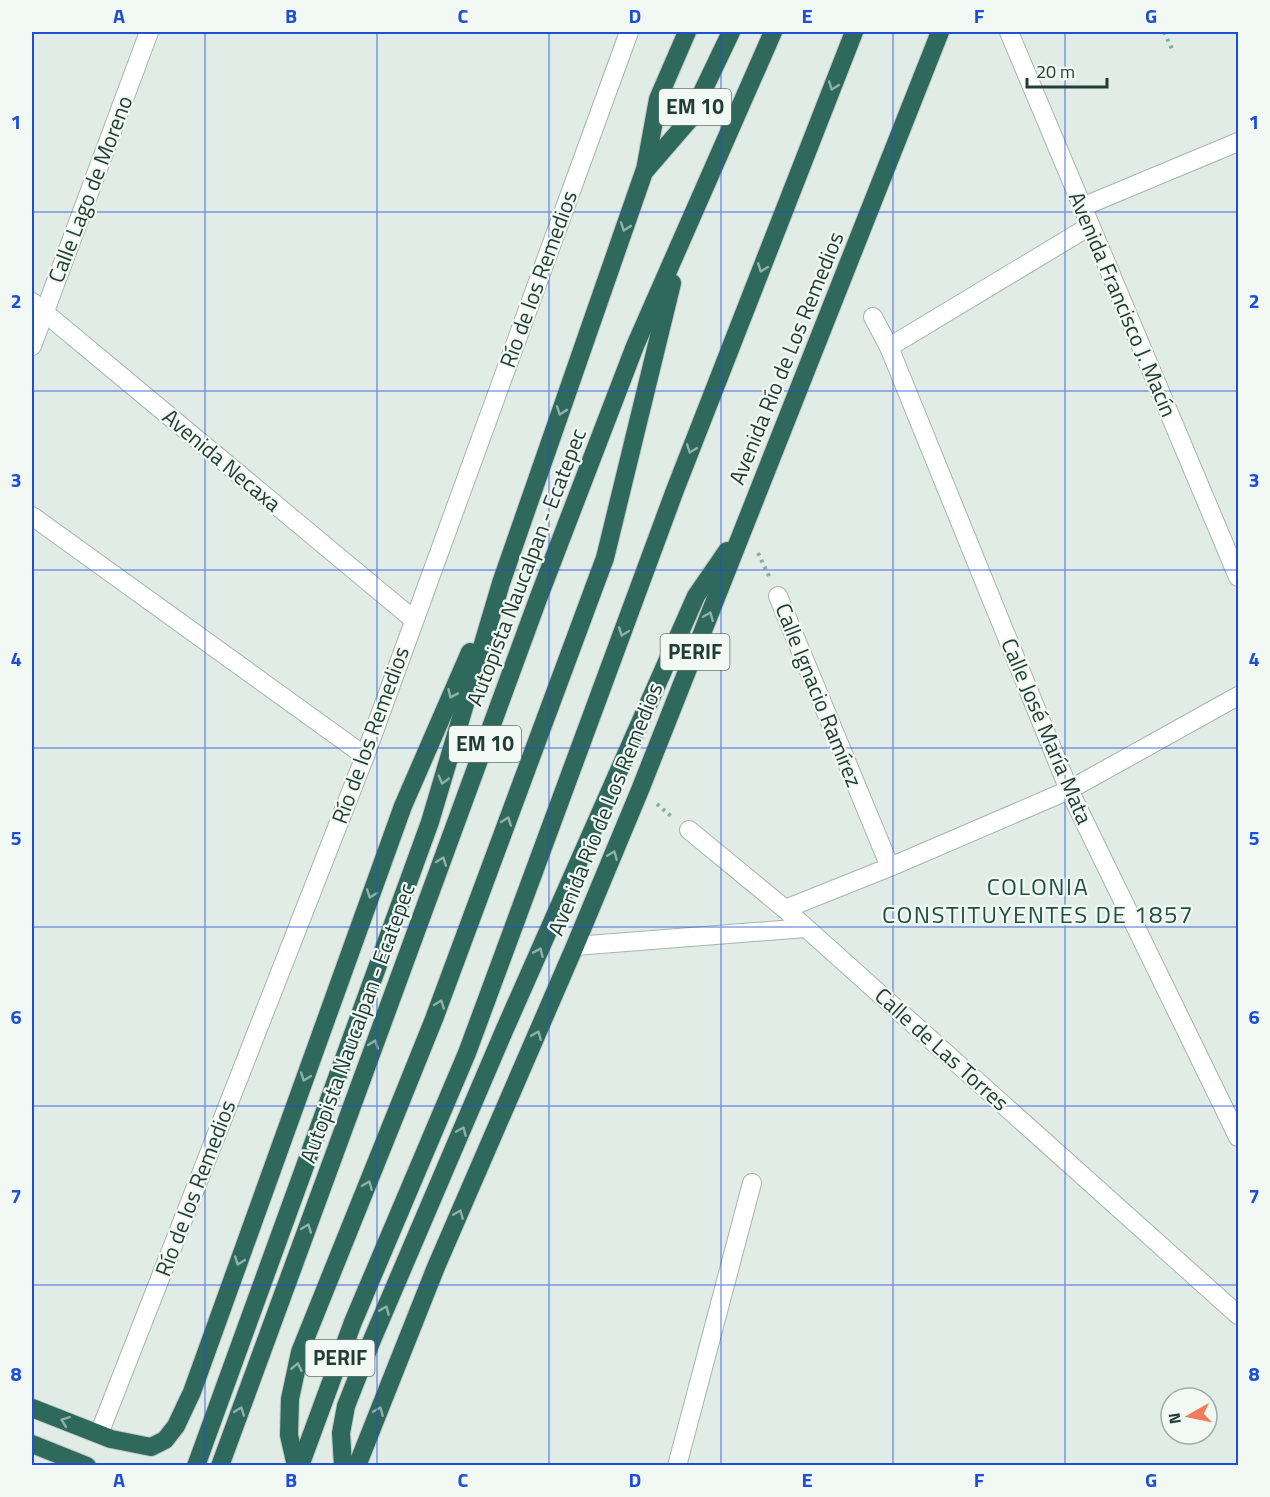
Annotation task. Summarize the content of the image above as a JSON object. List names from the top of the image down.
{
  "streets": {
    "highway": [
      "EM 10",
      "Avenida Río de Los Remedios",
      "Autopista Naucalpan - Ecatepec",
      "PERIF"
    ],
    "street": [
      "Calle Lago de Moreno",
      "Río de los Remedios",
      "Avenida Francisco J. Macín",
      "Avenida Necaxa",
      "Calle Ignacio Ramírez",
      "Calle José María Mata",
      "Calle de Las Torres"
    ]
  },
  "crossings": [
    ["Calle Lago de Moreno", "Avenida Necaxa"],
    ["Río de los Remedios", "Avenida Necaxa"],
    ["Avenida Río de Los Remedios", "Calle Ignacio Ramírez"]
  ],
  "districts": ["COLONIA CONSTITUYENTES DE 1857"],
  "scale_bar": "20 m",
  "north": "left",
  "grid": {
    "columns": [
      "A",
      "B",
      "C",
      "D",
      "E",
      "F",
      "G"
    ],
    "rows": [
      "1",
      "2",
      "3",
      "4",
      "5",
      "6",
      "7",
      "8"
    ]
  }
}
